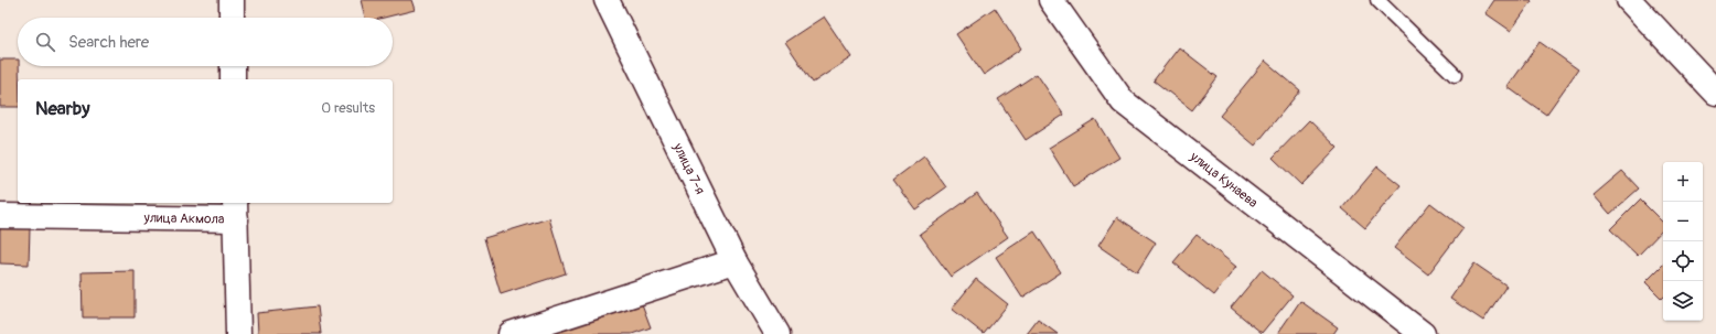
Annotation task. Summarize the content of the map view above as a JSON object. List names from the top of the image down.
{
  "streets": {
    "street": ["улица 7-я", "улица Кунаева", "улица Акмола"]
  },
  "page": {
    "search": "Search here",
    "heading": ["Nearby", "0 results"],
    "map_buttons": ["+", "−"]
  }
}
